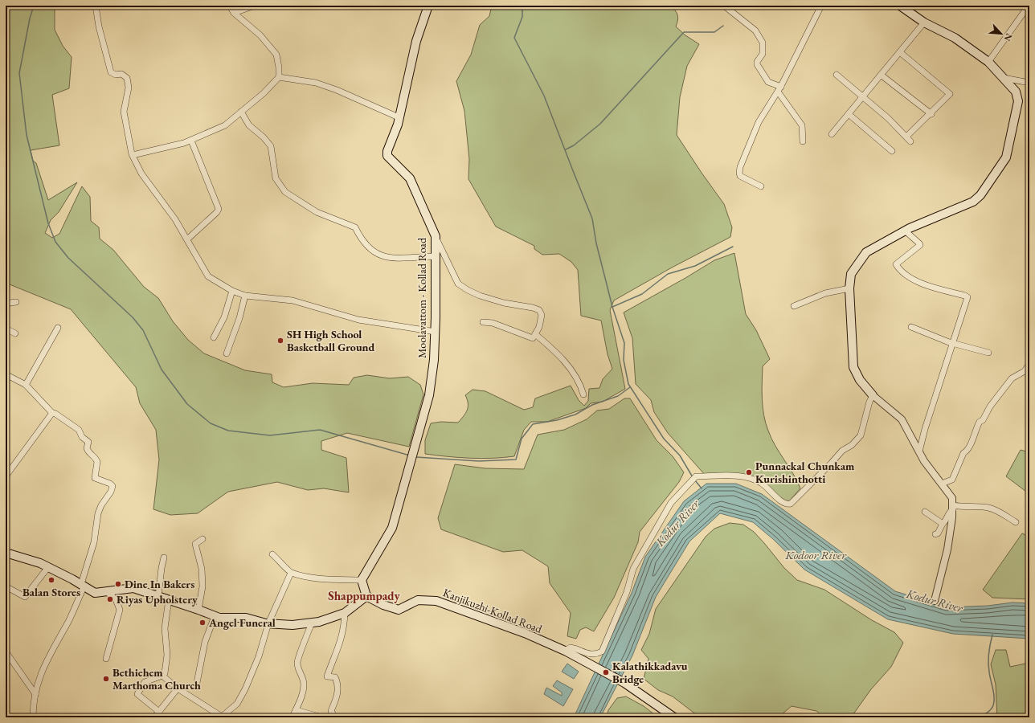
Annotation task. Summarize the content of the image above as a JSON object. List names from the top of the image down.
{
  "streets": {
    "main road": ["Moolavattom - Kollad Road", "Kanjikuzhi-Kollad Road"]
  },
  "districts": ["Shappumpady"],
  "water": ["Kodur River", "Kodoor River"],
  "places": [
    "SH High School Basketball Ground",
    "Punnackal Chunkam Kurishinthotti",
    "Balan Stores",
    "Dine In Bakers",
    "Riyas Upholstery",
    "Angel Funeral",
    "Kalathikkadavu Bridge",
    "Bethiehem Marthoma Church"
  ],
  "north": "bottom right"
}
